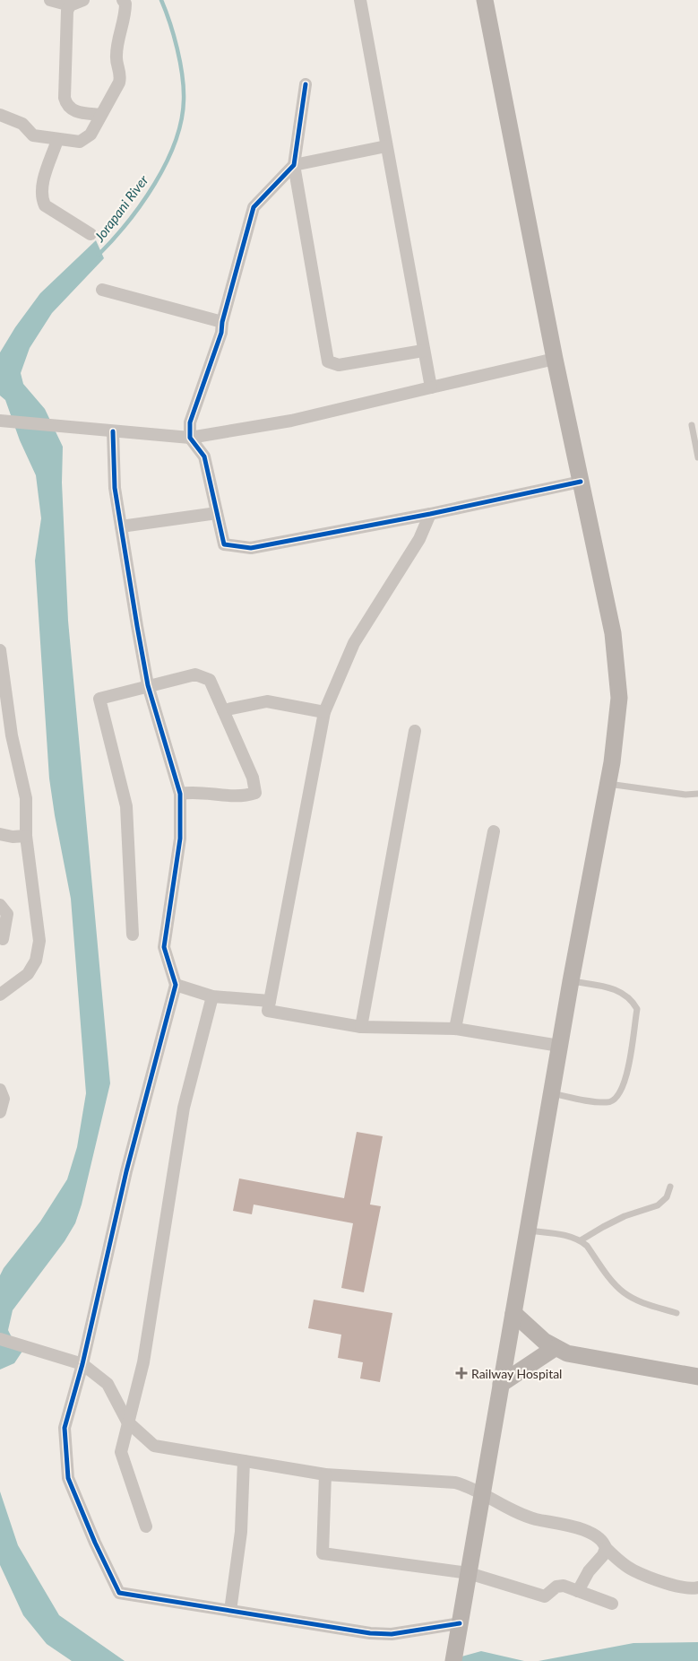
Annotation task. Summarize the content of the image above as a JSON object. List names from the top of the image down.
{
  "water": ["Jorapani River"],
  "places": {
    "health": ["Railway Hospital"]
  }
}
